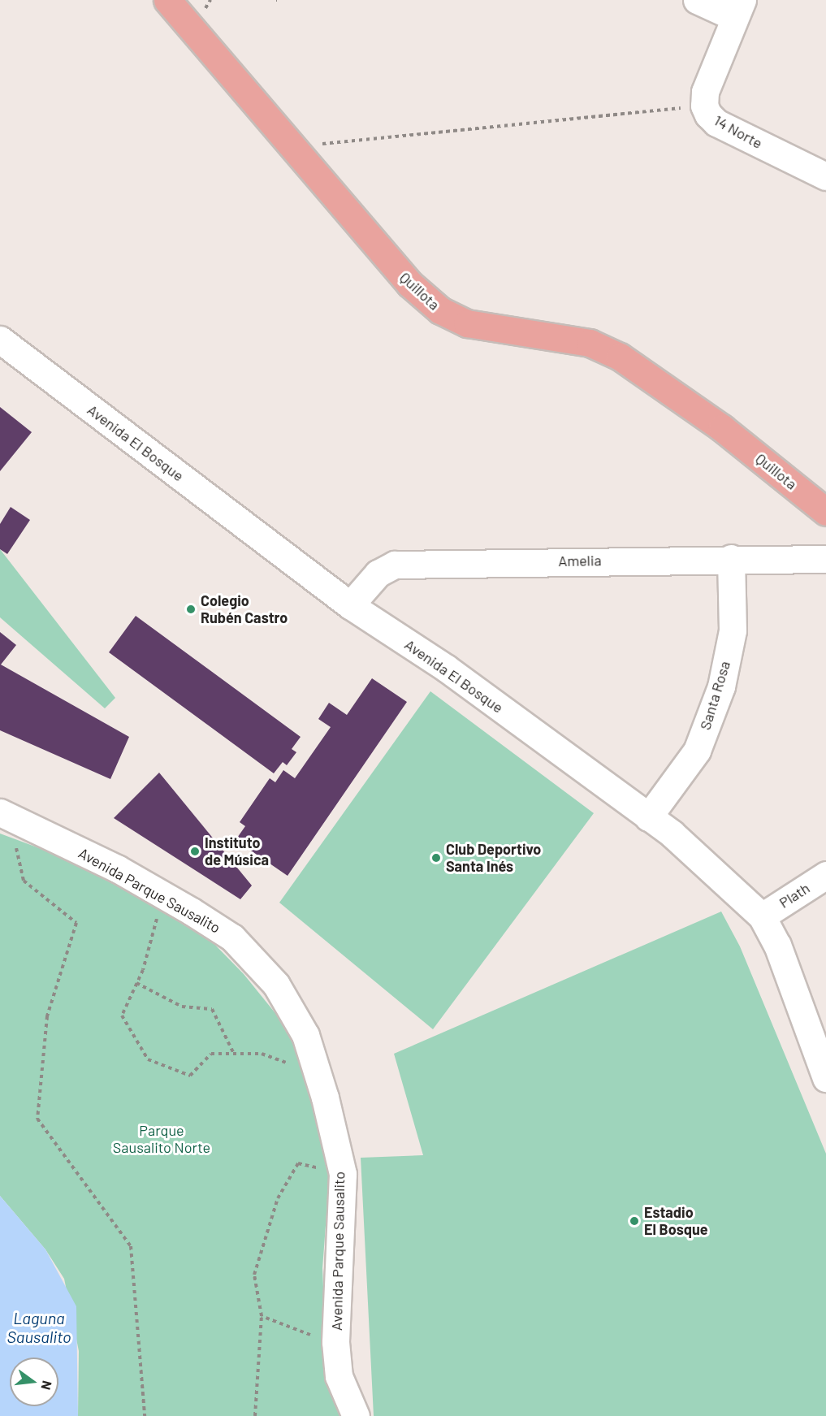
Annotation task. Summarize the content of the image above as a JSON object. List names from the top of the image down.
{
  "streets": {
    "main road": ["Quillota"],
    "street": [
      "14 Norte",
      "Avenida El Bosque",
      "Amelia",
      "Santa Rosa",
      "Avenida Parque Sausalito",
      "Plath"
    ]
  },
  "crossings": [
    ["Avenida El Bosque", "Amelia"],
    ["Avenida El Bosque", "Santa Rosa"],
    ["Avenida El Bosque", "Plath"],
    ["Amelia", "Santa Rosa"]
  ],
  "water": ["Laguna Sausalito"],
  "parks": ["Parque Sausalito Norte"],
  "places": [
    "Colegio Rubén Castro",
    "Instituto de Música",
    "Club Deportivo Santa Inés",
    "Estadio El Bosque"
  ],
  "north": "right"
}
